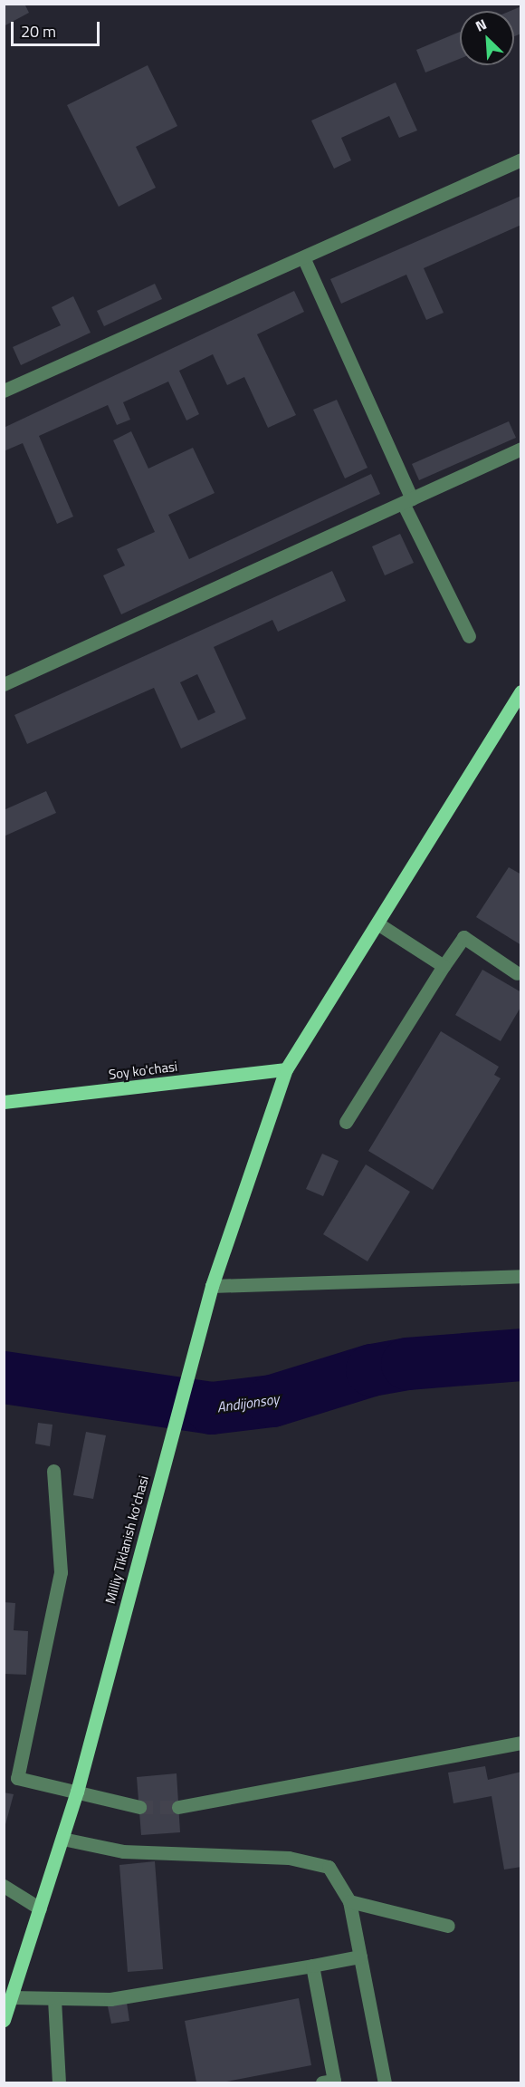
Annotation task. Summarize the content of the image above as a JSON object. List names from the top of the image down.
{
  "streets": {
    "main road": ["Soy ko'chasi", "Milliy Tiklanish ko'chasi"]
  },
  "crossings": [
    ["Soy ko'chasi", "Milliy Tiklanish ko'chasi"]
  ],
  "water": ["Andijonsoy"],
  "scale_bar": "20 m",
  "north": "top left"
}
